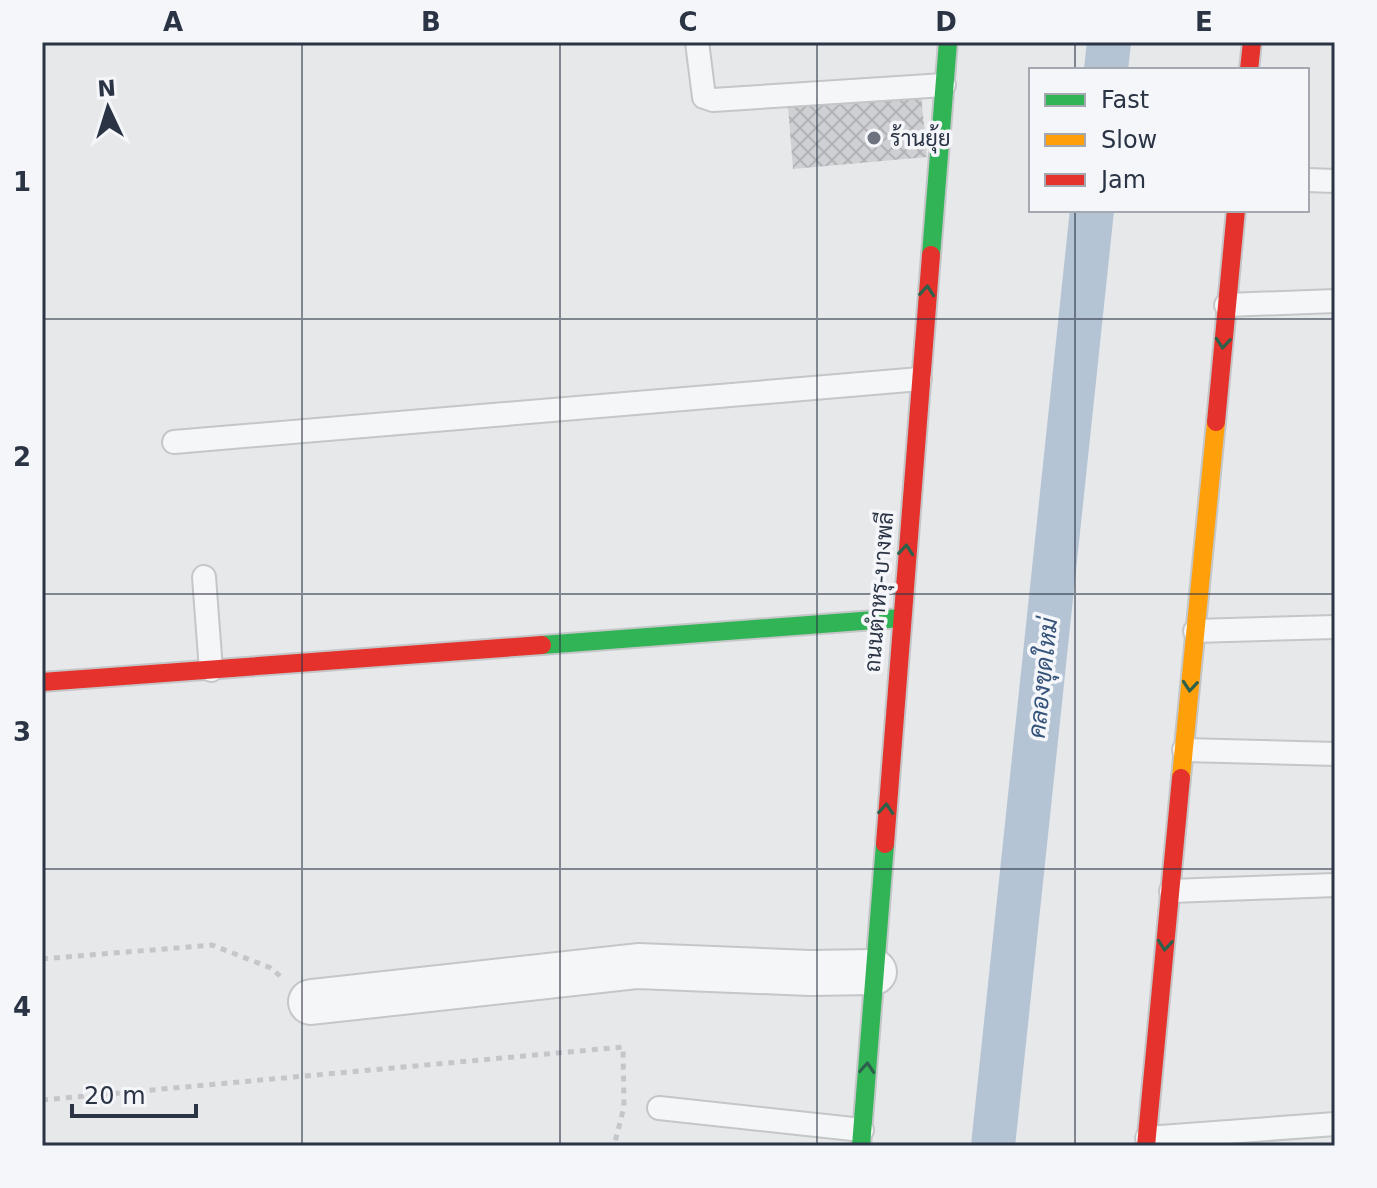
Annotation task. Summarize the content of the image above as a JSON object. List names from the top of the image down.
{
  "streets": {
    "main road": ["ถนนตำหรุ-บางพลี"]
  },
  "one_way": ["ถนนตำหรุ-บางพลี"],
  "water": ["คลองขุดใหม่"],
  "places": ["ร้านยุ้ย"],
  "legend": ["Fast", "Slow", "Jam"],
  "scale_bar": "20 m",
  "north": "top",
  "grid": {
    "columns": [
      "A",
      "B",
      "C",
      "D",
      "E"
    ],
    "rows": [
      "1",
      "2",
      "3",
      "4"
    ]
  }
}
